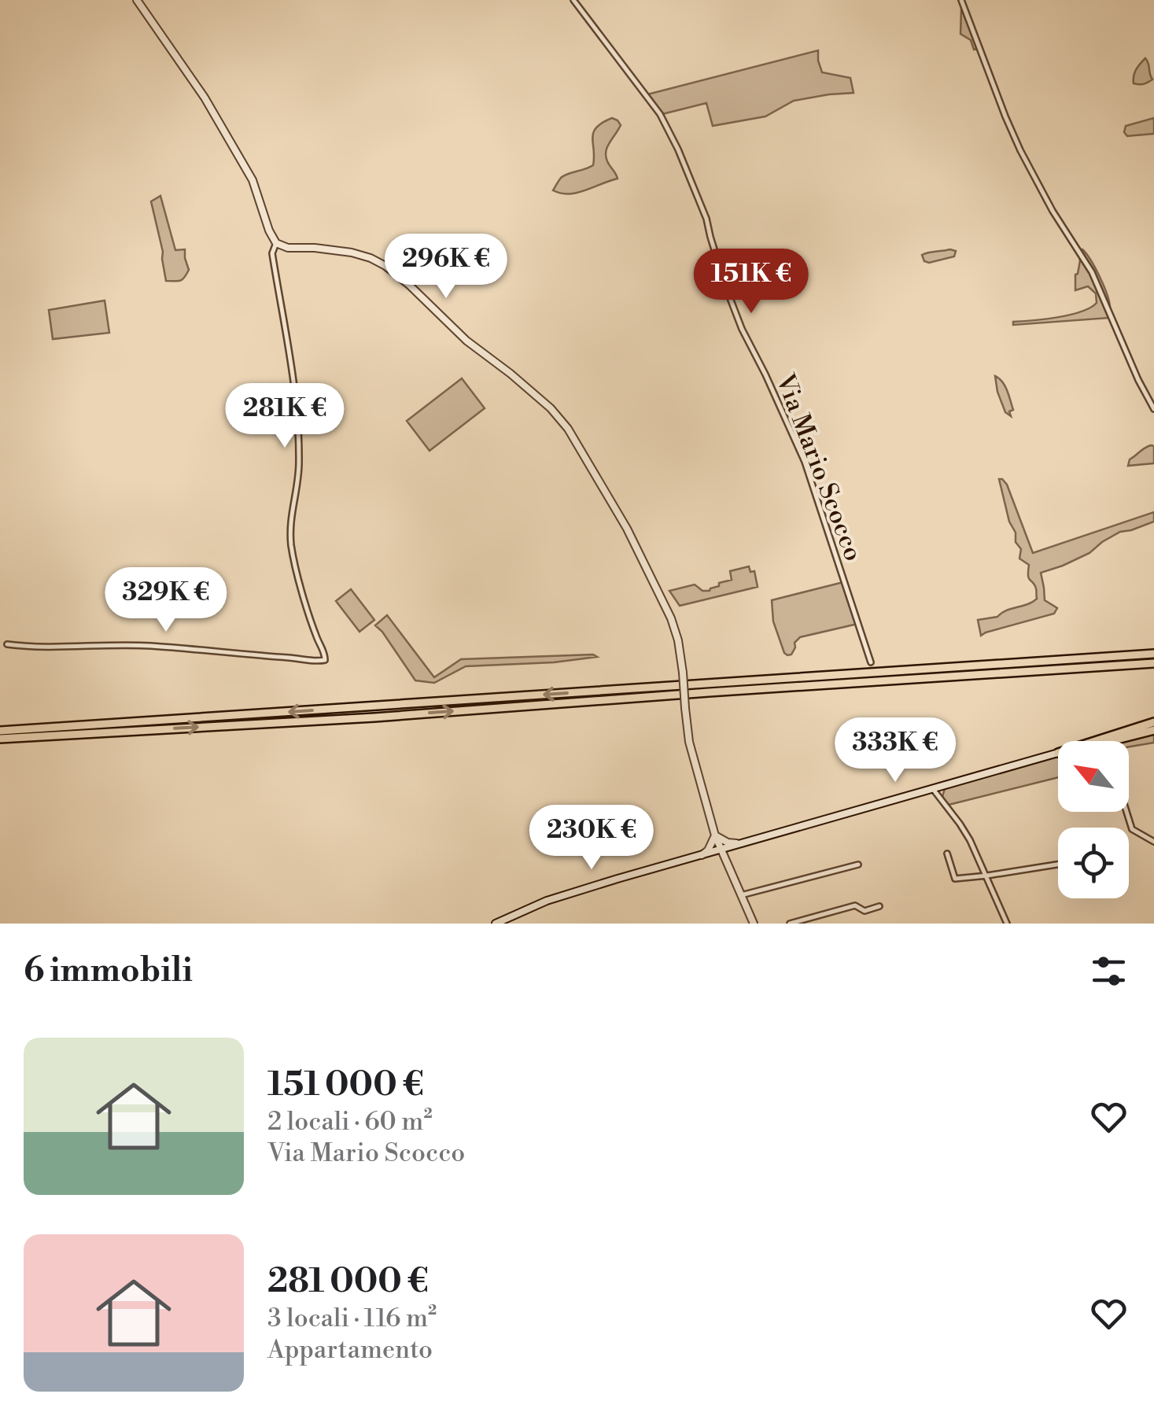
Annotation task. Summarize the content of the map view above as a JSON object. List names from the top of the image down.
{
  "streets": {
    "street": ["Via Mario Scocco"]
  },
  "north": "top left",
  "page": {
    "price": [
      "296K €",
      "151K €",
      "281K €",
      "329K €",
      "333K €",
      "230K €"
    ],
    "heading": "6 immobili",
    "list": [
      {
        "name": "151 000 €",
        "note": "2 locali · 60 m² · Via Mario Scocco"
      },
      {
        "name": "281 000 €",
        "note": "3 locali · 116 m² · Appartamento"
      }
    ]
  }
}
